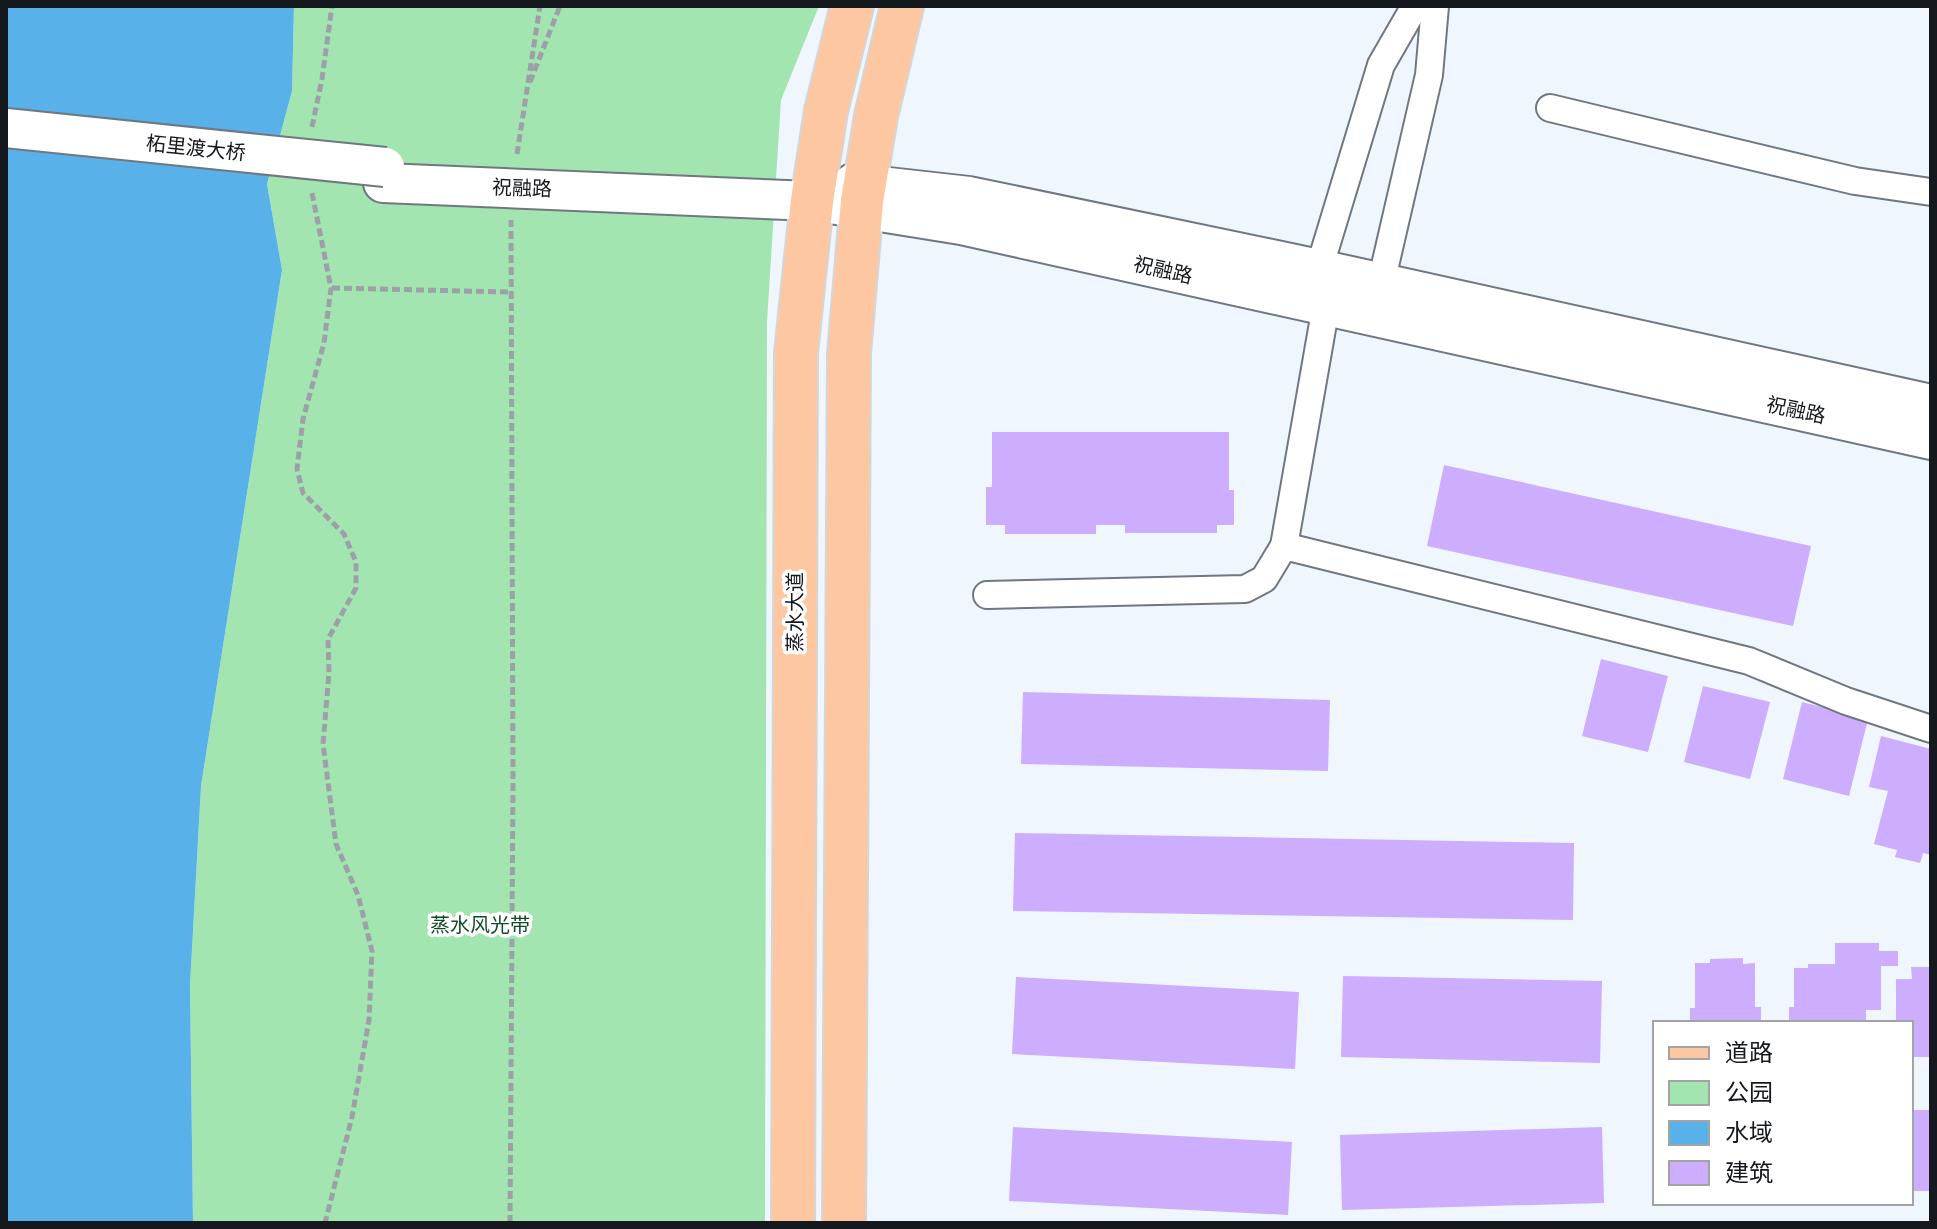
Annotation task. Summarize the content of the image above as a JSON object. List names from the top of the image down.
{
  "streets": {
    "main road": ["柘里渡大桥", "祝融路", "蒸水大道"]
  },
  "crossings": [
    ["柘里渡大桥", "祝融路"],
    ["祝融路", "蒸水大道"]
  ],
  "parks": ["蒸水风光带"],
  "legend": [
    "道路",
    "公园",
    "水域",
    "建筑"
  ]
}
